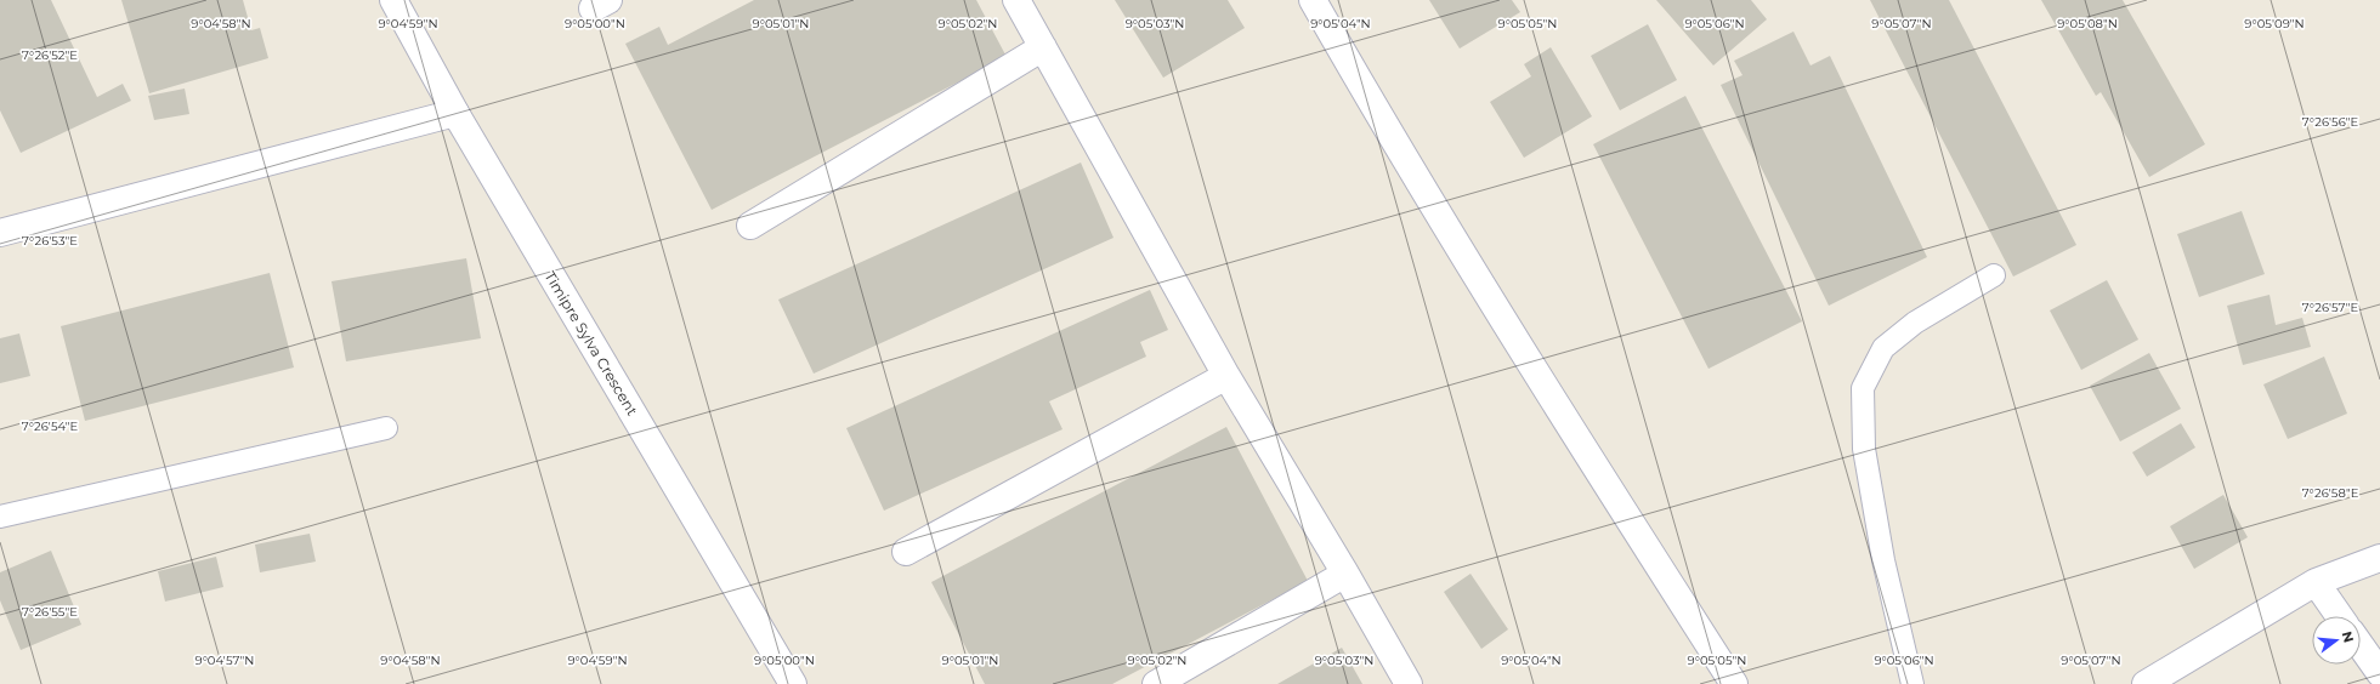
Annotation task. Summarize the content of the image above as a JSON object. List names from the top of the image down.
{
  "streets": {
    "street": ["Timipre Sylva Crescent"]
  },
  "north": "right",
  "coordinates": [
    "9°04'58\"N",
    "9°04'59\"N",
    "9°05'00\"N",
    "9°05'01\"N",
    "9°05'02\"N",
    "9°05'03\"N",
    "9°05'04\"N",
    "9°05'05\"N",
    "9°05'06\"N",
    "9°05'07\"N",
    "9°05'08\"N",
    "9°05'09\"N",
    "7°26'52\"E",
    "7°26'56\"E",
    "7°26'53\"E",
    "7°26'57\"E",
    "7°26'54\"E",
    "7°26'58\"E",
    "7°26'55\"E",
    "9°04'57\"N"
  ]
}
